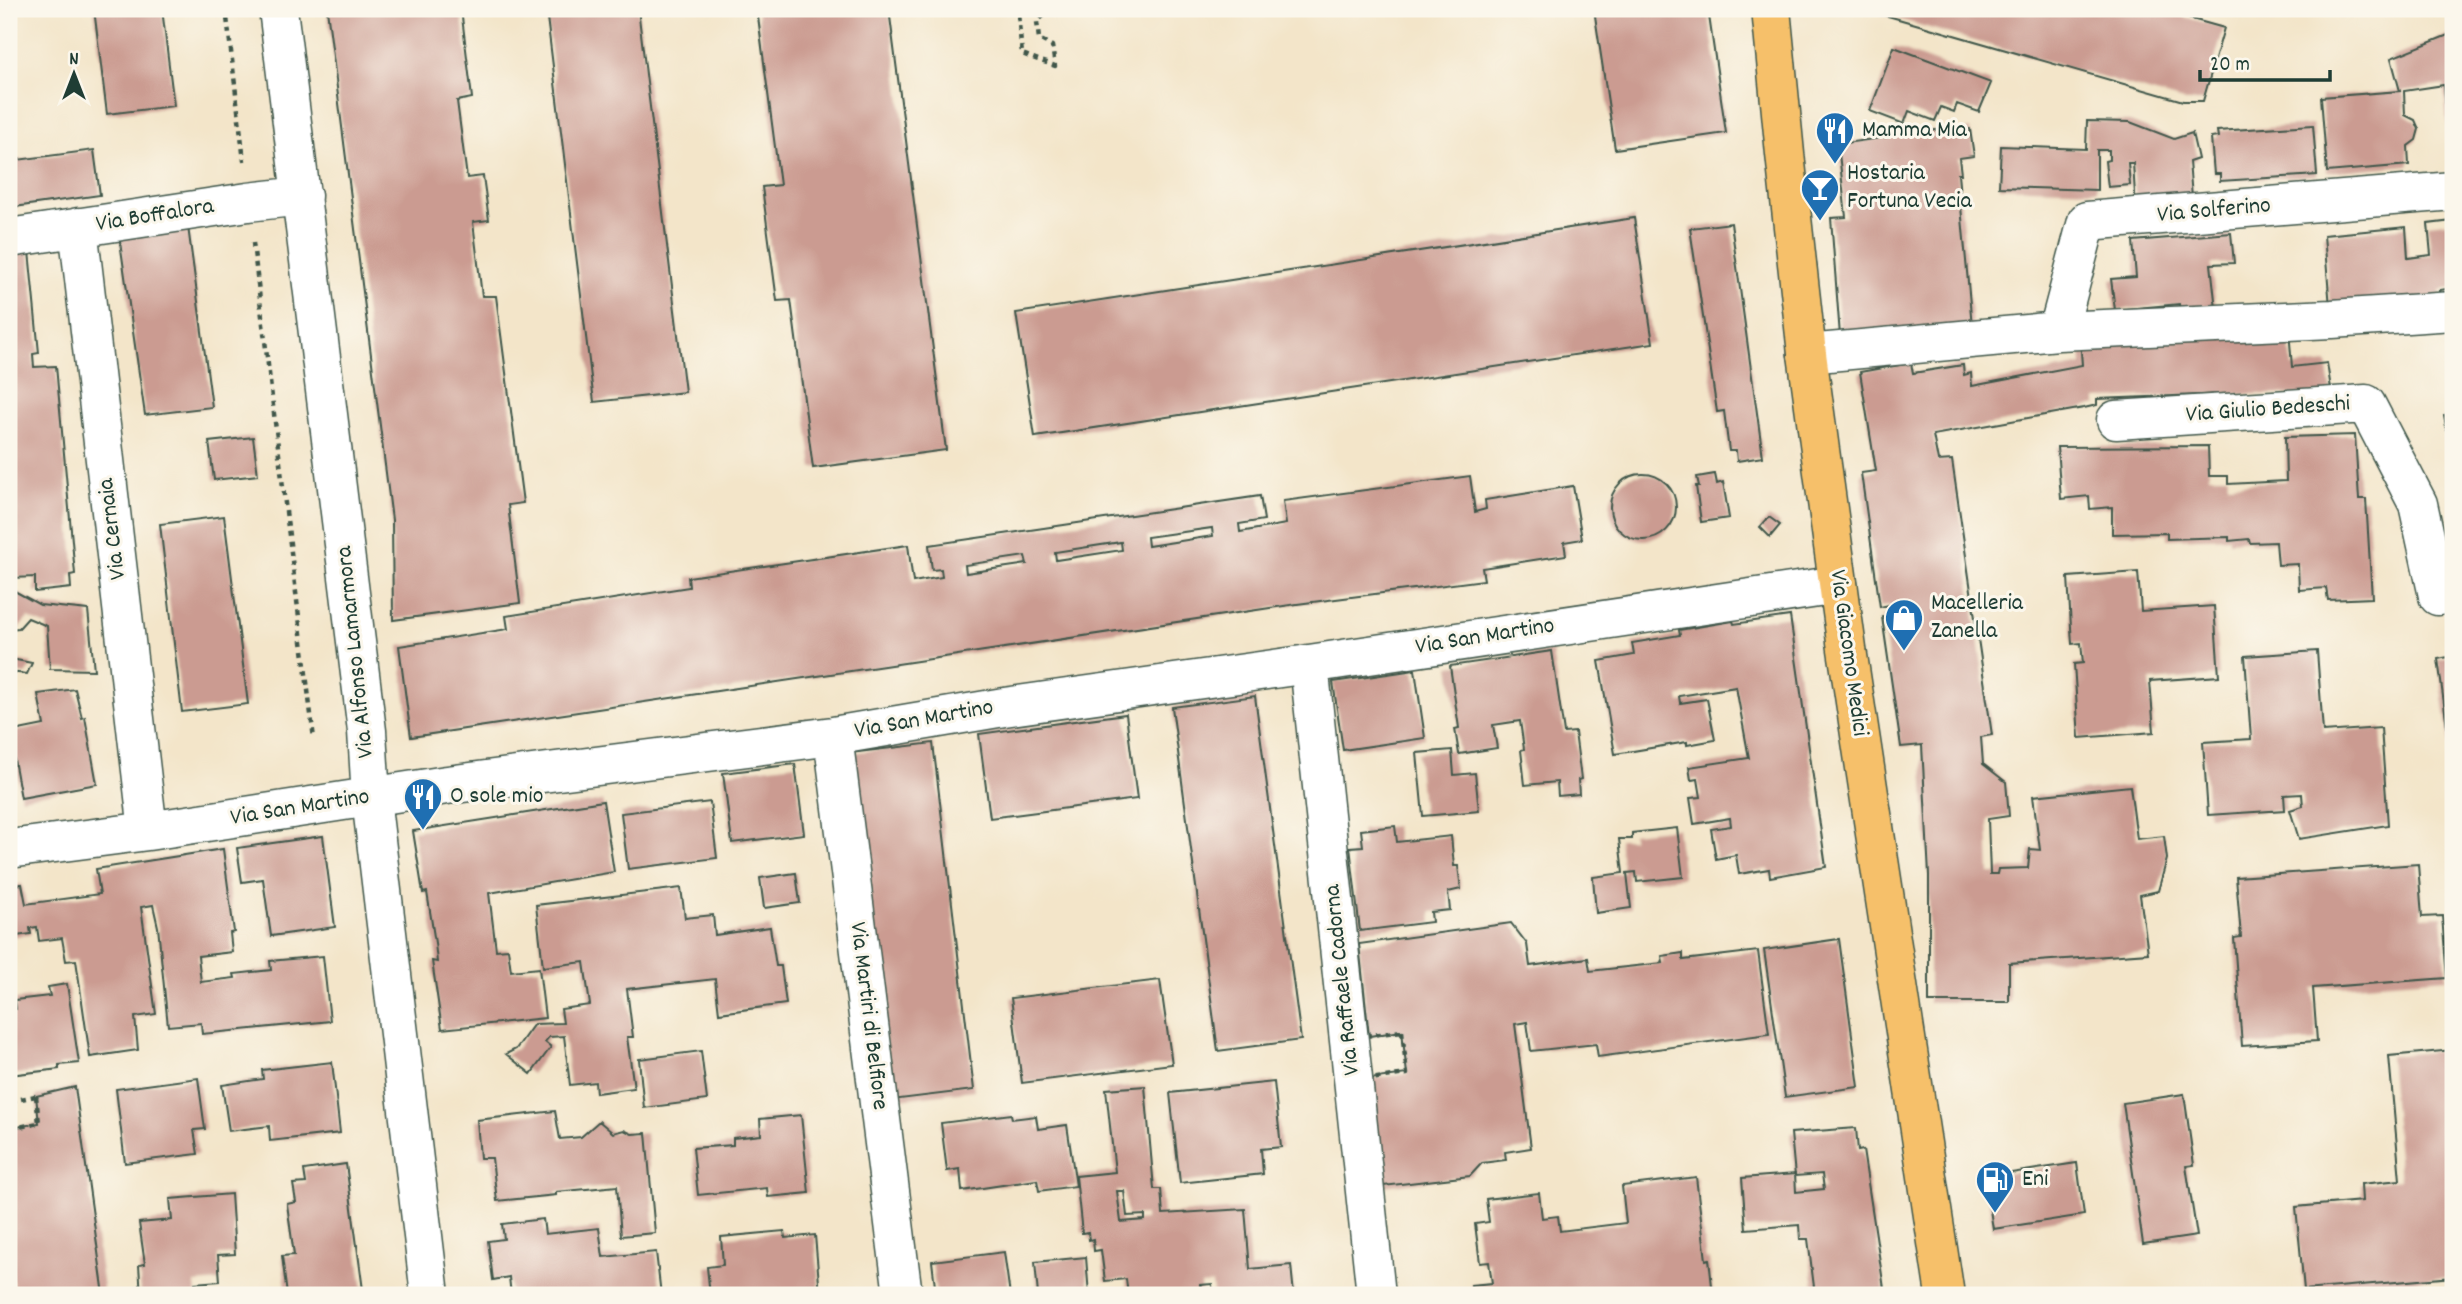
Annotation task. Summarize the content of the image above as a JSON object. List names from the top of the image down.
{
  "streets": {
    "main road": ["Via Giacomo Medici"],
    "street": [
      "Via Solferino",
      "Via Boffalora",
      "Via Giulio Bedeschi",
      "Via Cernaia",
      "Via San Martino",
      "Via Alfonso Lamarmora",
      "Via Raffaele Cadorna",
      "Via Martiri di Belfiore"
    ]
  },
  "crossings": [
    ["Via Boffalora", "Via Cernaia"],
    ["Via Boffalora", "Via Alfonso Lamarmora"],
    ["Via Cernaia", "Via San Martino"],
    ["Via San Martino", "Via Alfonso Lamarmora"],
    ["Via San Martino", "Via Giacomo Medici"],
    ["Via San Martino", "Via Raffaele Cadorna"],
    ["Via San Martino", "Via Martiri di Belfiore"]
  ],
  "places": {
    "restaurant": ["Mamma Mia", "O sole mio"],
    "bar": ["Hostaria Fortuna Vecia"],
    "shop": ["Macelleria Zanella"],
    "fuel station": ["Eni"]
  },
  "scale_bar": "20 m",
  "north": "top"
}
